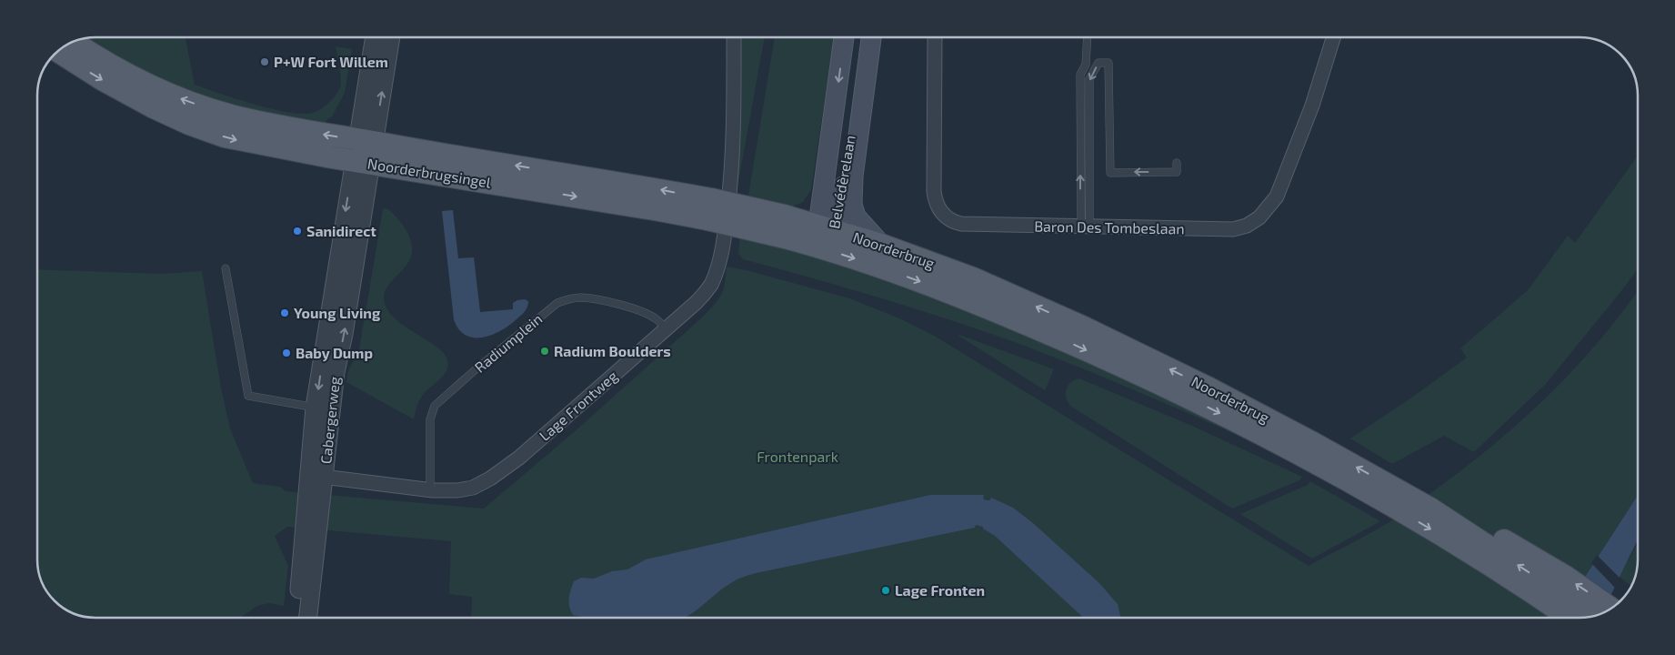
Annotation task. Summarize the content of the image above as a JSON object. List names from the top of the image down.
{
  "streets": {
    "main road": ["Noorderbrugsingel", "Belvédèrelaan", "Noorderbrug"],
    "street": ["Baron Des Tombeslaan", "Lage Frontweg", "Cabergerweg"],
    "lane": ["Radiumplein"]
  },
  "crossings": [
    ["Noorderbrugsingel", "Belvédèrelaan"],
    ["Noorderbrugsingel", "Noorderbrug"],
    ["Noorderbrugsingel", "Cabergerweg"],
    ["Belvédèrelaan", "Noorderbrug"],
    ["Radiumplein", "Lage Frontweg"],
    ["Lage Frontweg", "Cabergerweg"]
  ],
  "parks": ["Frontenpark"],
  "places": [
    "P+W Fort Willem",
    "Sanidirect",
    "Young Living",
    "Radium Boulders",
    "Baby Dump",
    "Lage Fronten"
  ]
}
